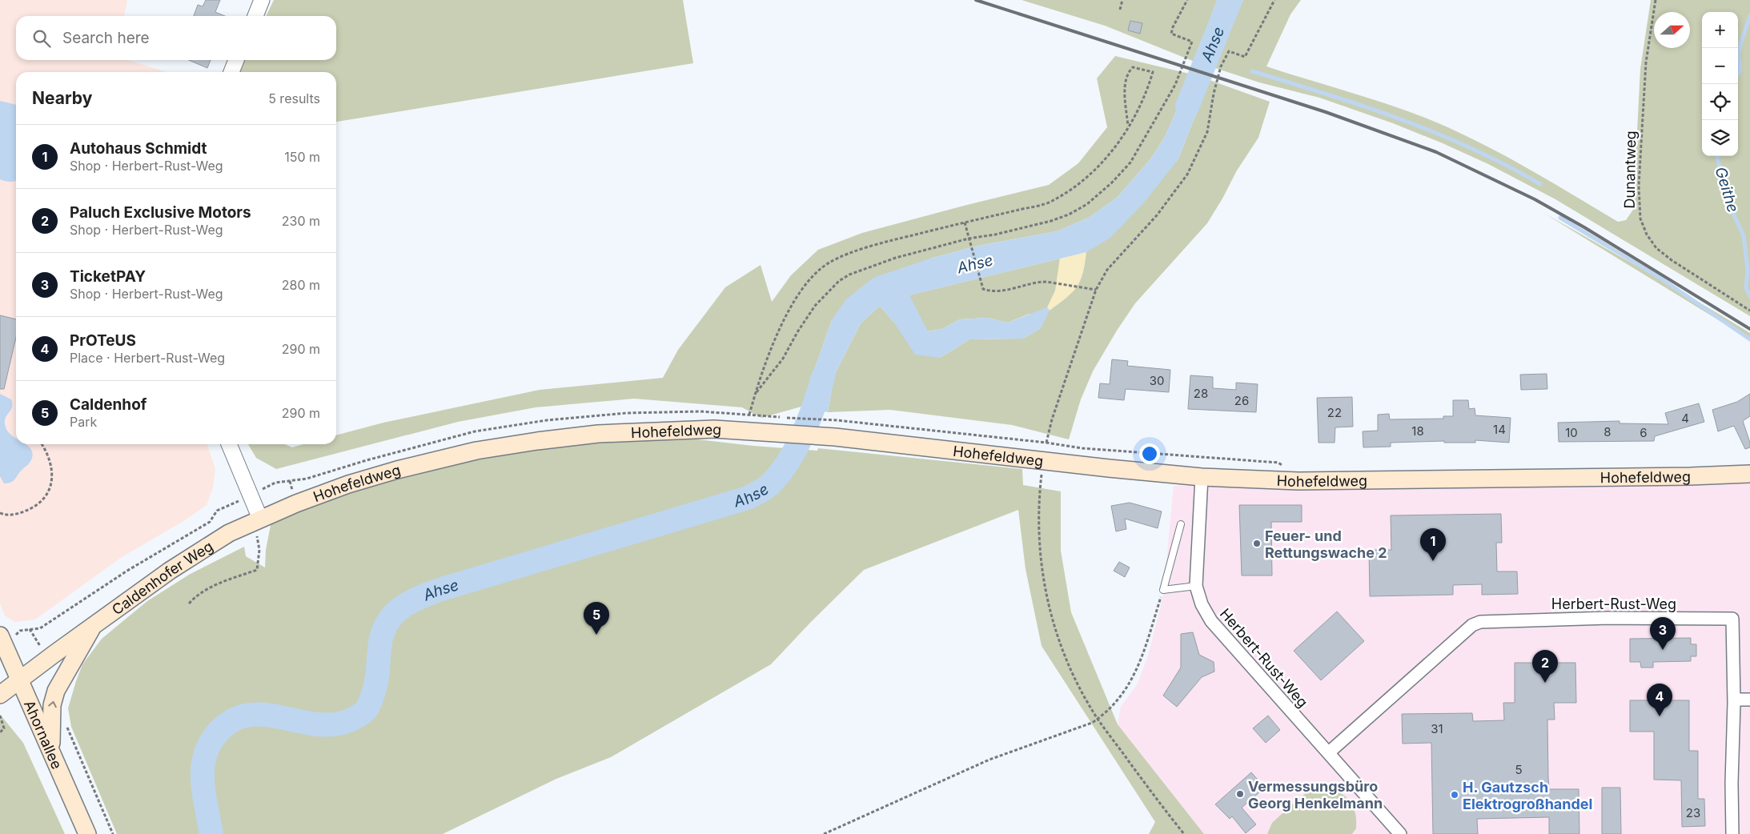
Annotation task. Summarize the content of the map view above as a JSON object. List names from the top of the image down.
{
  "streets": {
    "main road": ["Hohefeldweg", "Caldenhofer Weg", "Ahornallee"],
    "street": ["Herbert-Rust-Weg"],
    "path": ["Dunantweg"]
  },
  "crossings": [
    ["Hohefeldweg", "Caldenhofer Weg"],
    ["Hohefeldweg", "Herbert-Rust-Weg"],
    ["Caldenhofer Weg", "Ahornallee"]
  ],
  "water": ["Ahse", "Geithe"],
  "places": ["Feuer- und Rettungswache 2", "Vermessungsbüro Georg Henkelmann", "H. Gautzsch Elektrogroßhandel"],
  "house_numbers": [
    "30",
    "28",
    "26",
    "22",
    "4",
    "14",
    "18",
    "8",
    "10",
    "6",
    "31",
    "5",
    "23"
  ],
  "north": "right",
  "page": {
    "map_buttons": ["+", "−"],
    "search": "Search here",
    "heading": ["Nearby", "5 results"],
    "list": [
      {
        "mark": "1",
        "name": "Autohaus Schmidt",
        "note": "Shop · Herbert-Rust-Weg",
        "value": "150 m"
      },
      {
        "mark": "2",
        "name": "Paluch Exclusive Motors",
        "note": "Shop · Herbert-Rust-Weg",
        "value": "230 m"
      },
      {
        "mark": "3",
        "name": "TicketPAY",
        "note": "Shop · Herbert-Rust-Weg",
        "value": "280 m"
      },
      {
        "mark": "4",
        "name": "PrOTeUS",
        "note": "Place · Herbert-Rust-Weg",
        "value": "290 m"
      },
      {
        "mark": "5",
        "name": "Caldenhof",
        "note": "Park",
        "value": "290 m"
      }
    ],
    "pins": [
      "1",
      "5",
      "3",
      "2",
      "4"
    ]
  }
}
